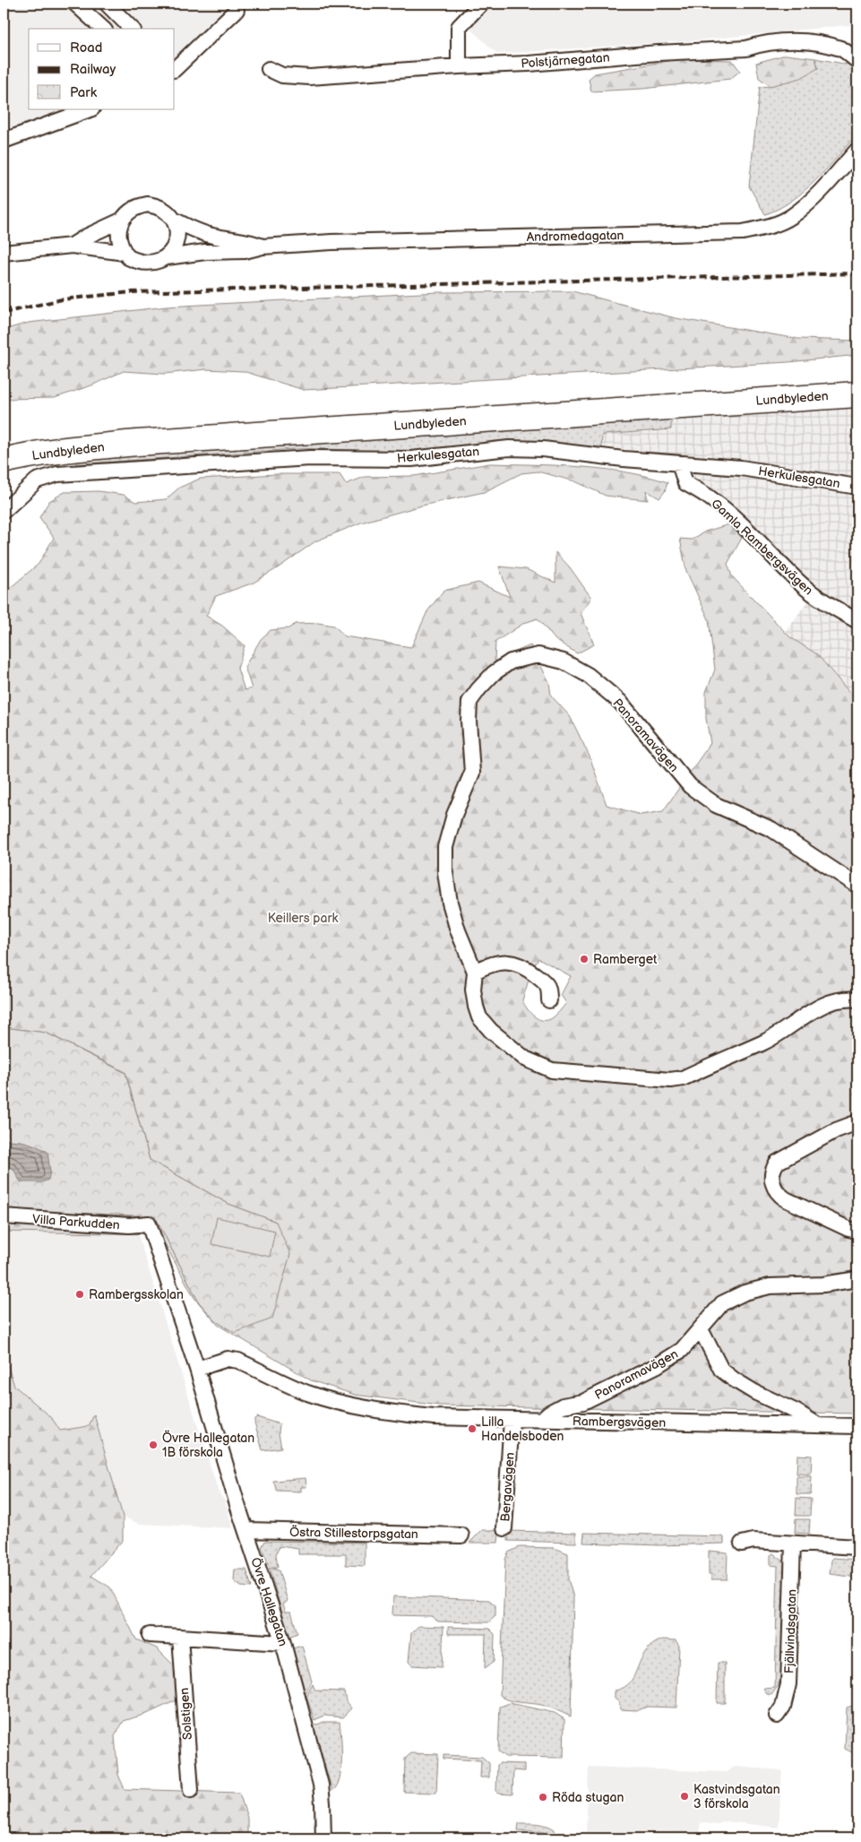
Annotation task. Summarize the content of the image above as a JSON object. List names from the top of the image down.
{
  "streets": {
    "highway": ["Lundbyleden"],
    "street": [
      "Polstjärnegatan",
      "Andromedagatan",
      "Herkulesgatan",
      "Gamla Rambergsvägen",
      "Panoramavägen",
      "Villa Parkudden",
      "Rambergsvägen",
      "Bergavägen",
      "Östra Stillestorpsgatan",
      "Övre Hallegatan",
      "Fjällvindsgatan",
      "Solstigen"
    ]
  },
  "crossings": [
    ["Herkulesgatan", "Gamla Rambergsvägen"],
    ["Panoramavägen", "Rambergsvägen"],
    ["Villa Parkudden", "Rambergsvägen"],
    ["Villa Parkudden", "Övre Hallegatan"],
    ["Rambergsvägen", "Bergavägen"],
    ["Rambergsvägen", "Övre Hallegatan"],
    ["Östra Stillestorpsgatan", "Övre Hallegatan"]
  ],
  "parks": ["Keillers park"],
  "places": [
    "Ramberget",
    "Rambergsskolan",
    "Lilla Handelsboden",
    "Övre Hallegatan 1B förskola",
    "Kastvindsgatan 3 förskola",
    "Röda stugan"
  ],
  "legend": ["Road", "Railway", "Park"]
}
